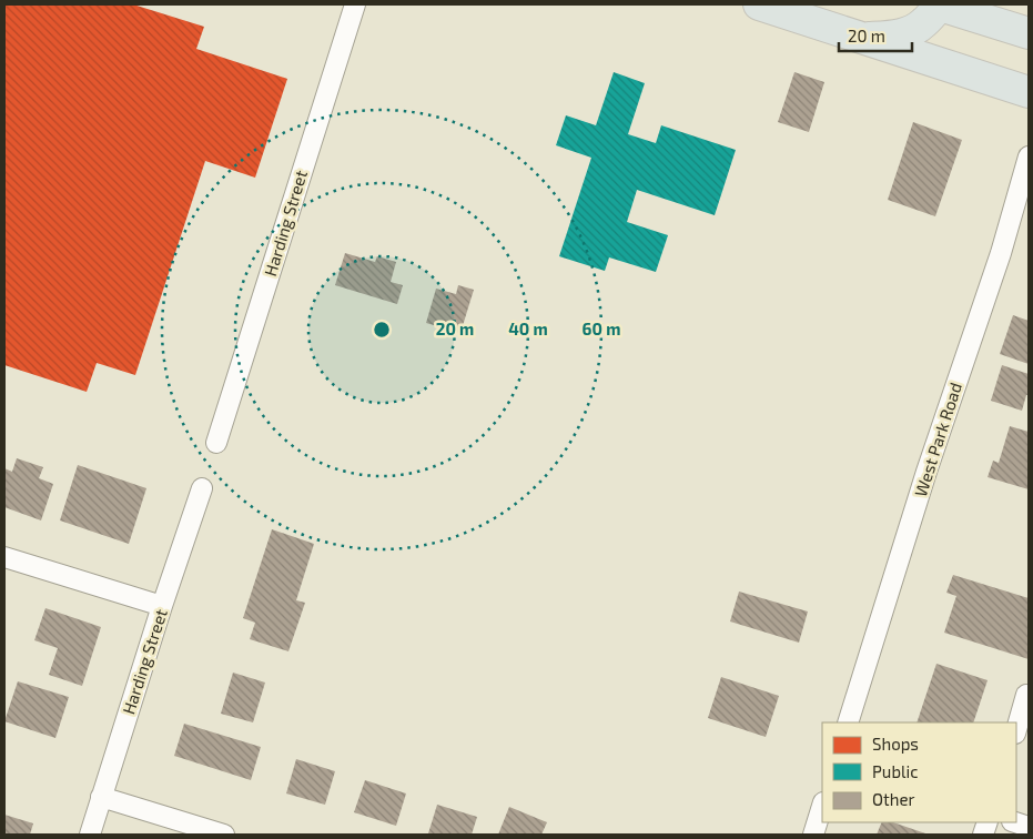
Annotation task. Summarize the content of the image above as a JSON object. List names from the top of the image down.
{
  "streets": {
    "street": ["Harding Street", "West Park Road"]
  },
  "legend": ["Shops", "Public", "Other"],
  "scale_bar": "20 m",
  "rings": ["20 m", "40 m", "60 m"]
}
